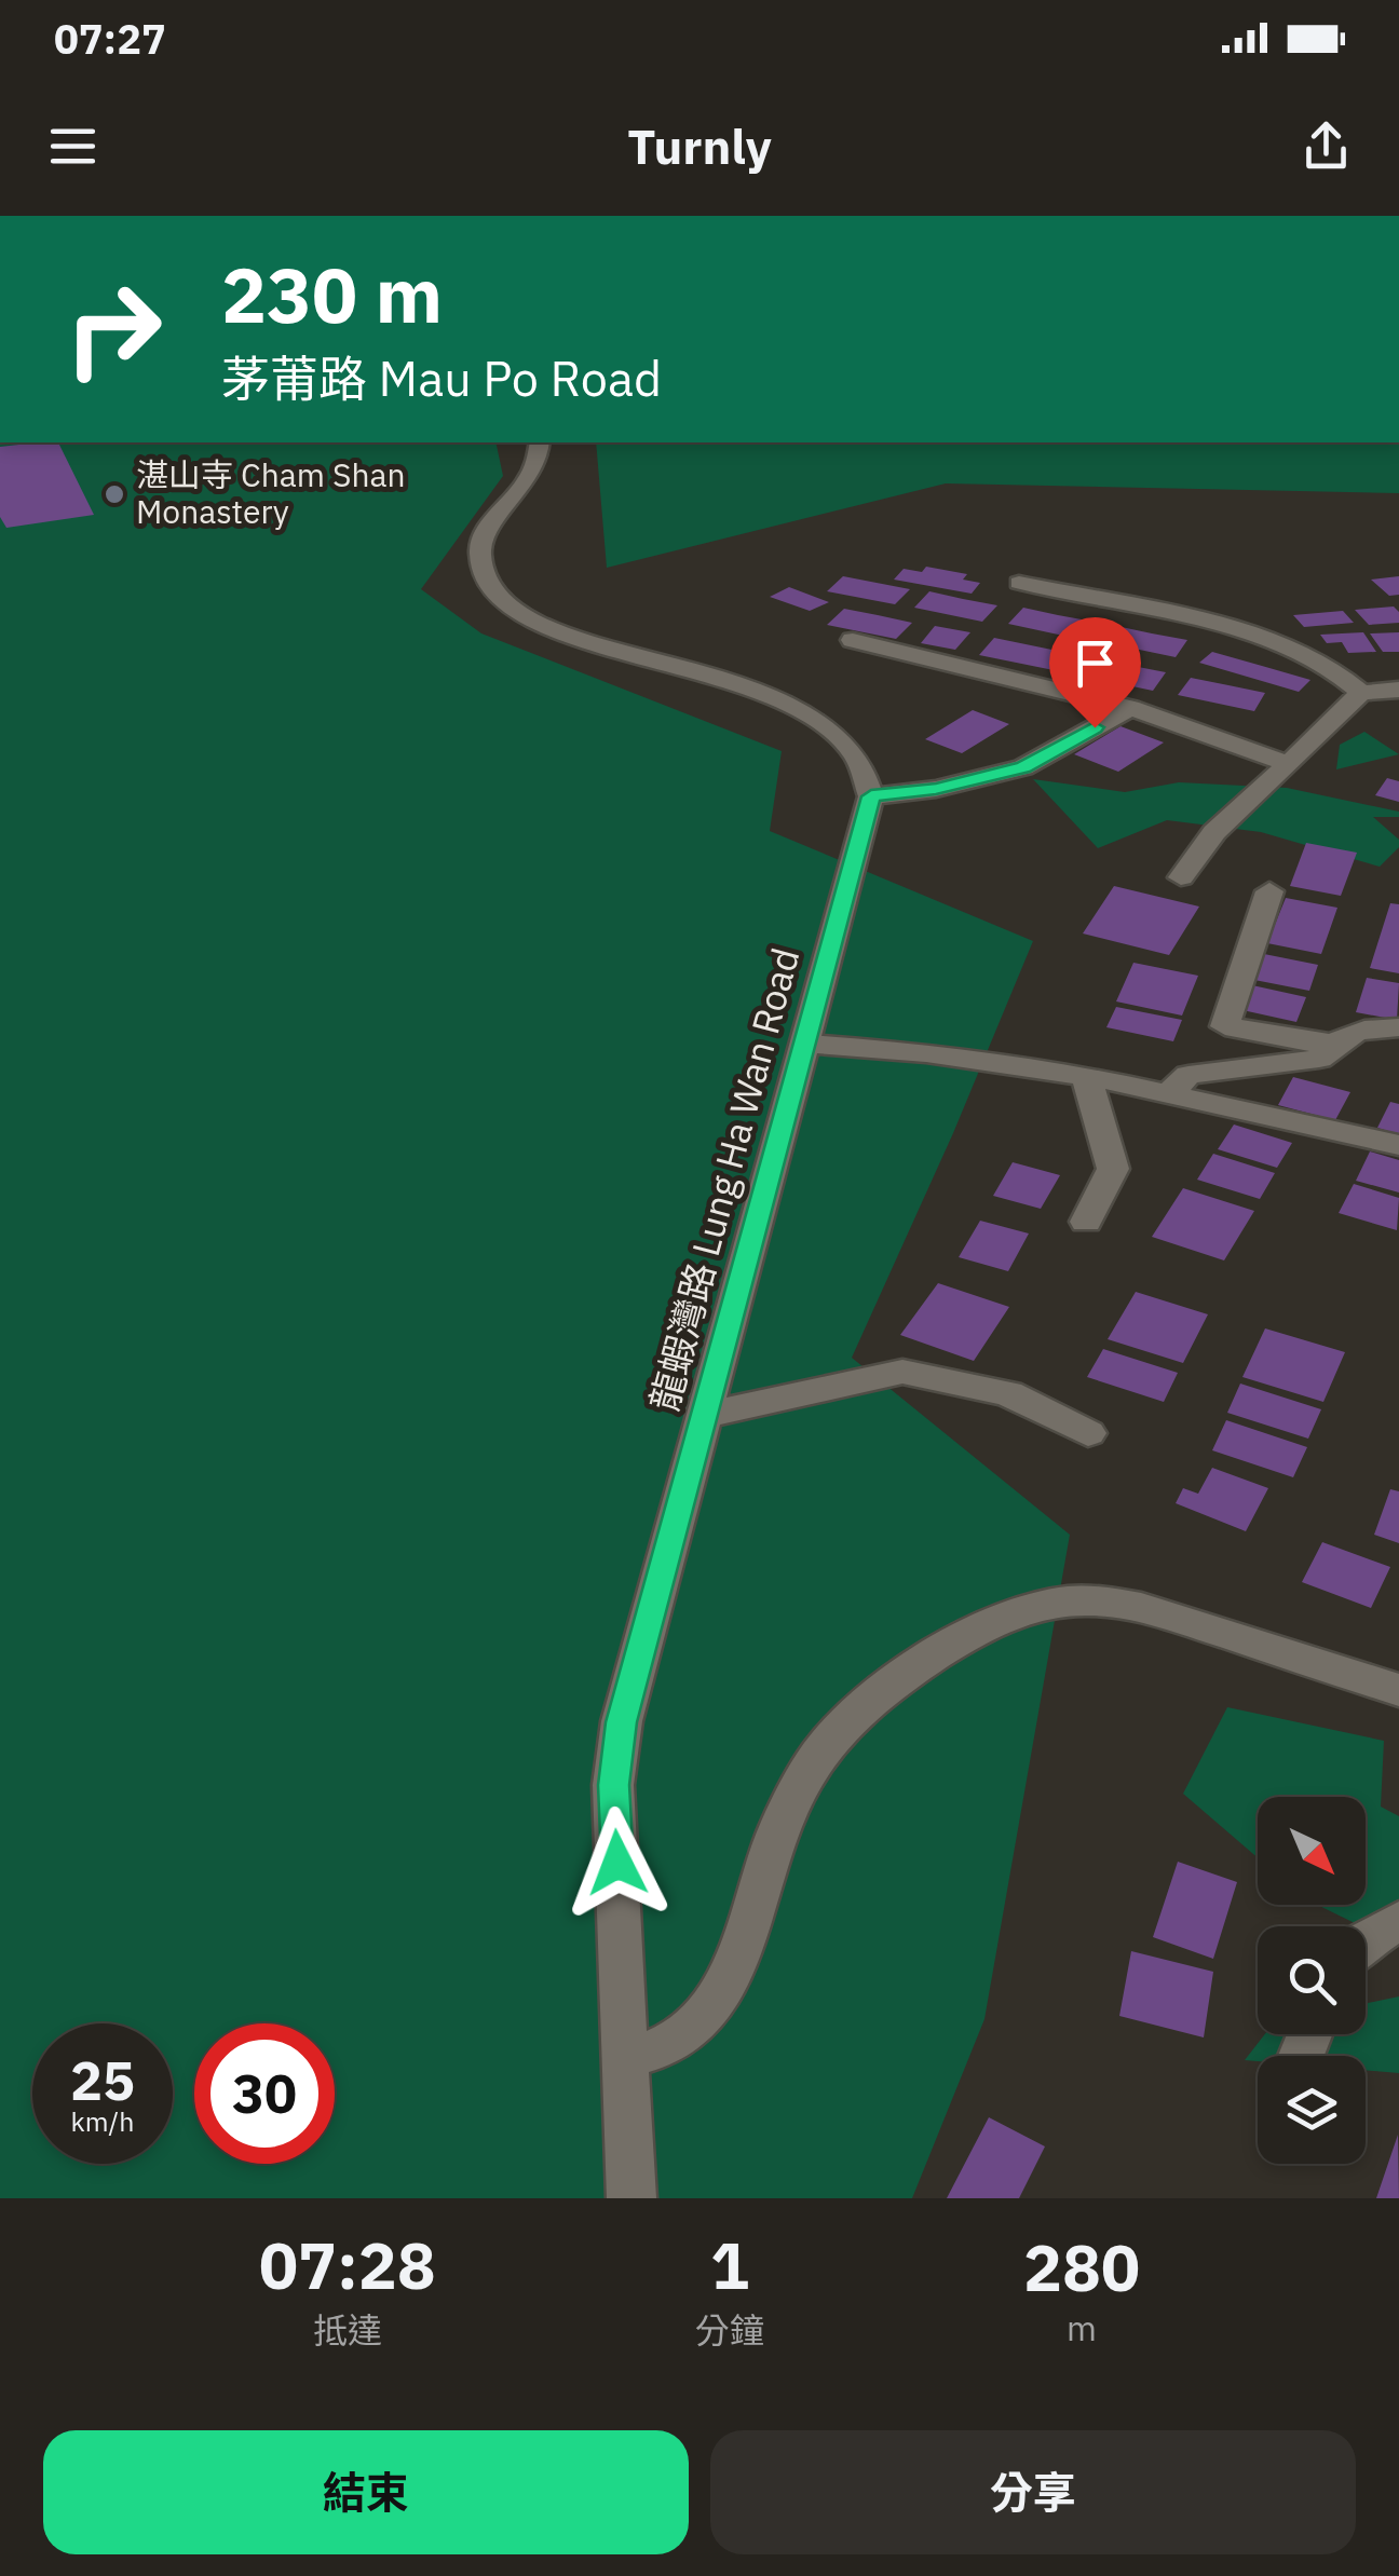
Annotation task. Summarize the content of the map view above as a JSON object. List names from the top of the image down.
{
  "streets": {
    "street": ["龍蝦灣路 Lung Ha Wan Road"]
  },
  "places": ["湛山寺 Cham Shan Monastery"],
  "north": "bottom right",
  "page": {
    "status": "07:27",
    "header": "Turnly",
    "turn": ["230 m", "茅莆路 Mau Po Road"],
    "speed": "25 km/h",
    "limit": "30",
    "eta": [
      "07:28",
      "抵達",
      "1",
      "分鐘",
      "280",
      "m"
    ],
    "buttons": ["結束", "分享"]
  }
}
